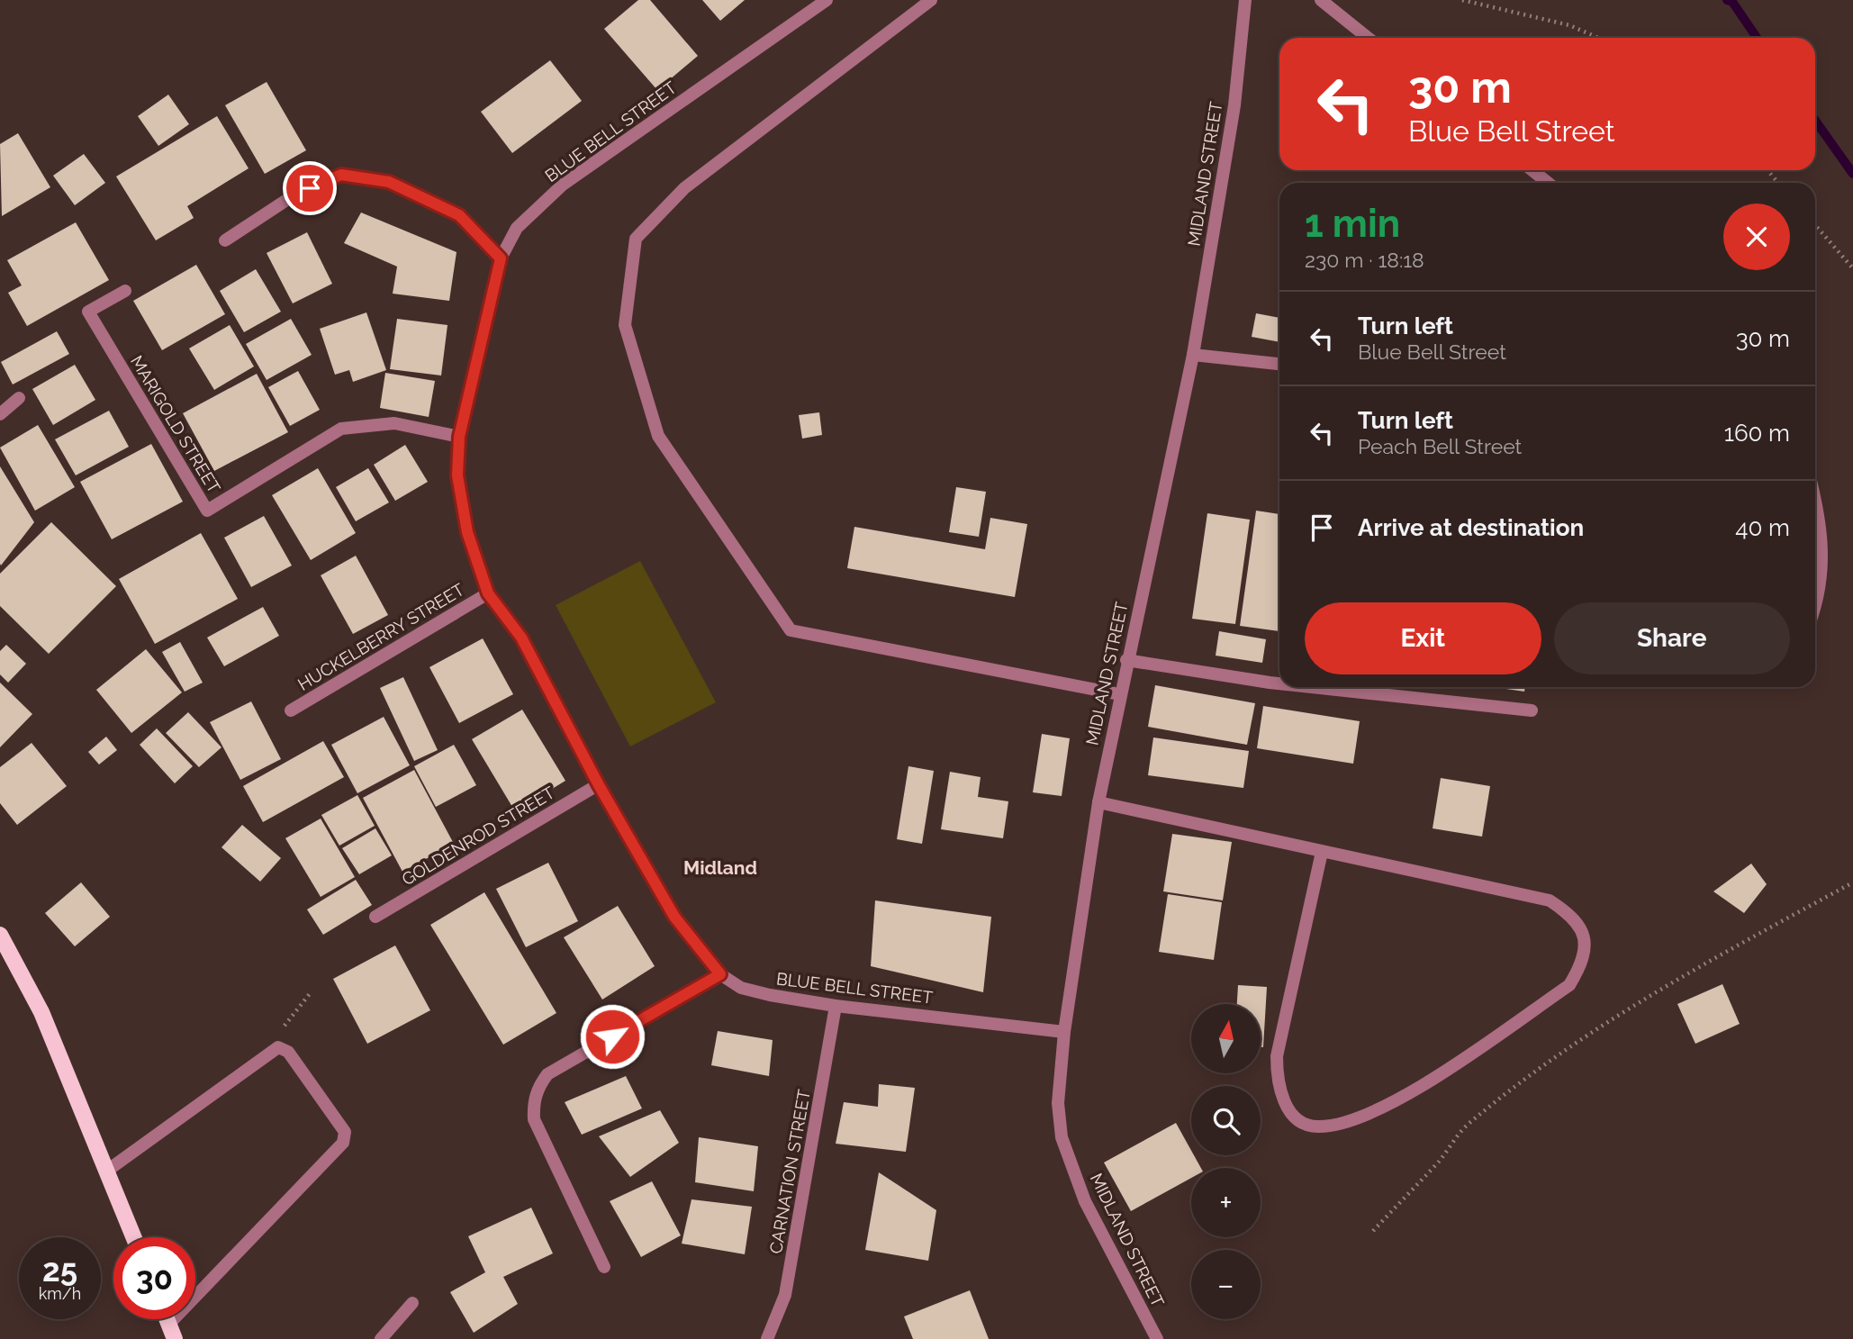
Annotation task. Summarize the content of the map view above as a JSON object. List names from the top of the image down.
{
  "streets": {
    "street": [
      "BLUE BELL STREET",
      "MIDLAND STREET",
      "MARIGOLD STREET",
      "HUCKELBERRY STREET",
      "GOLDENROD STREET",
      "CARNATION STREET"
    ]
  },
  "crossings": [
    ["BLUE BELL STREET", "MIDLAND STREET"],
    ["BLUE BELL STREET", "MARIGOLD STREET"],
    ["BLUE BELL STREET", "HUCKELBERRY STREET"],
    ["BLUE BELL STREET", "GOLDENROD STREET"],
    ["BLUE BELL STREET", "CARNATION STREET"]
  ],
  "districts": ["Midland"],
  "north": "top",
  "page": {
    "turn": ["30 m", "Blue Bell Street"],
    "heading": ["1 min", "230 m · 18:18"],
    "list": [
      {
        "name": "Turn left",
        "note": "Blue Bell Street",
        "value": "30 m"
      },
      {
        "name": "Turn left",
        "note": "Peach Bell Street",
        "value": "160 m"
      },
      {
        "name": "Arrive at destination",
        "value": "40 m"
      }
    ],
    "buttons": ["Exit", "Share"],
    "map_buttons": ["+", "−"],
    "speed": "25 km/h",
    "limit": "30"
  }
}
